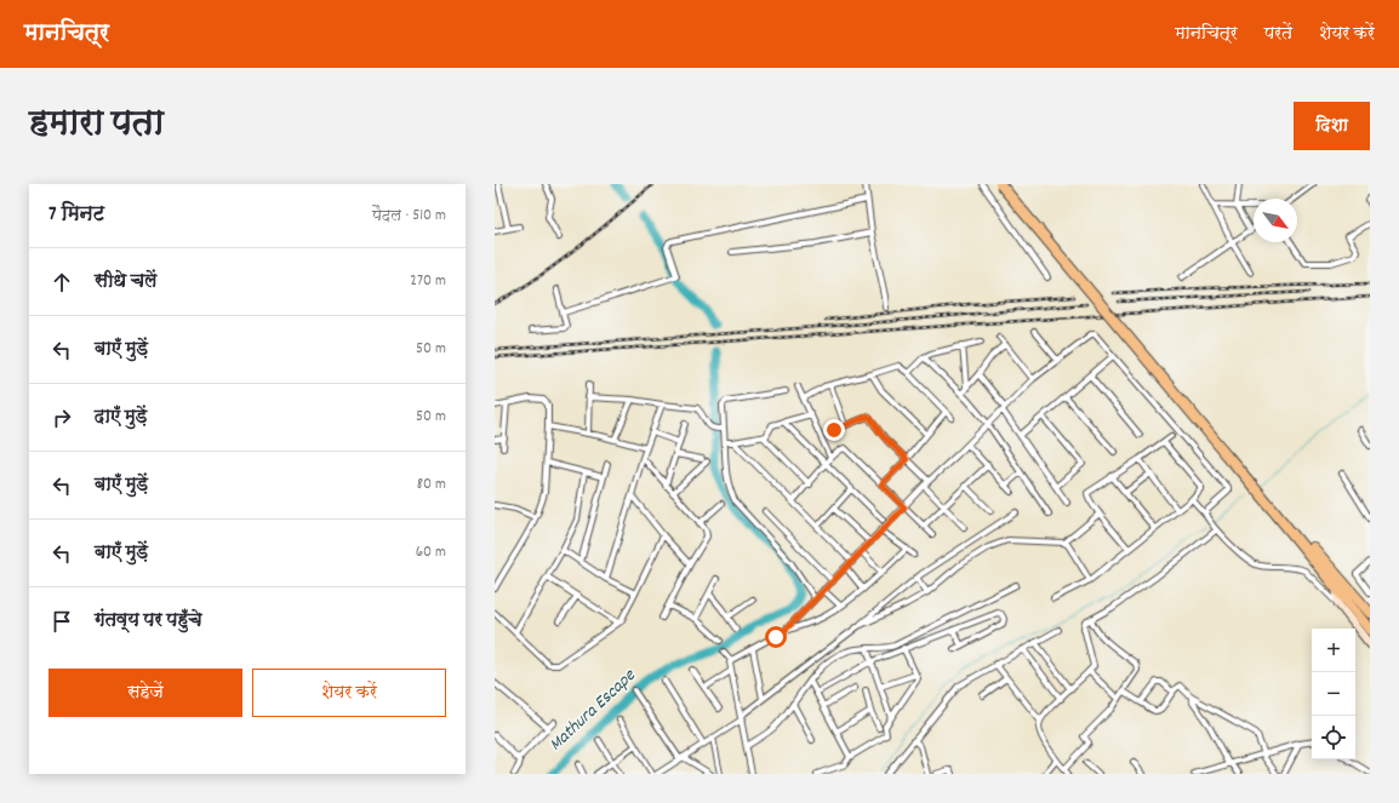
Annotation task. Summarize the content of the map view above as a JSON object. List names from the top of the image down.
{
  "water": ["Mathura Escape"],
  "north": "bottom right",
  "page": {
    "header": "मानचित्र",
    "nav": ["मानचित्र", "परतें", "शेयर करें"],
    "title": "हमारा पता",
    "buttons": [
      "दिशा",
      ["सहेजें", "शेयर करें"]
    ],
    "heading": ["7 मिनट", "पैदल · 510 m"],
    "list": [
      ["सीधे चलें", "270 m"],
      ["बाएँ मुड़ें", "50 m"],
      ["दाएँ मुड़ें", "50 m"],
      ["बाएँ मुड़ें", "80 m"],
      ["बाएँ मुड़ें", "60 m"],
      "गंतव्य पर पहुँचे"
    ],
    "map_buttons": ["+", "−"]
  }
}
